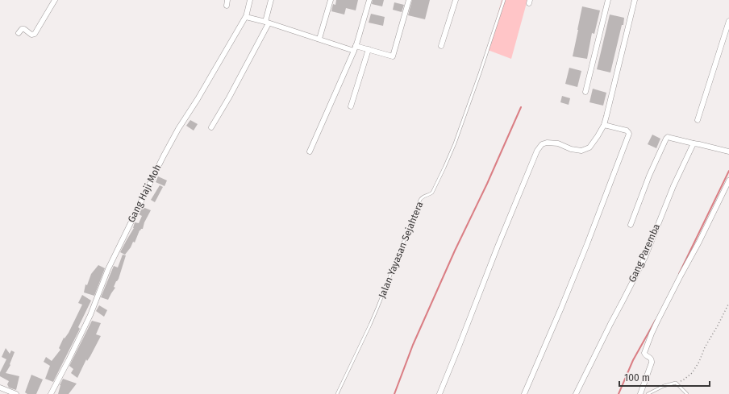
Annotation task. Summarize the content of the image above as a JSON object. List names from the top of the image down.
{
  "streets": {
    "street": ["Gang Haji Moh", "Gang Paremba"],
    "lane": ["Jalan Yayasan Sejahtera"]
  },
  "scale_bar": "100 m"
}
